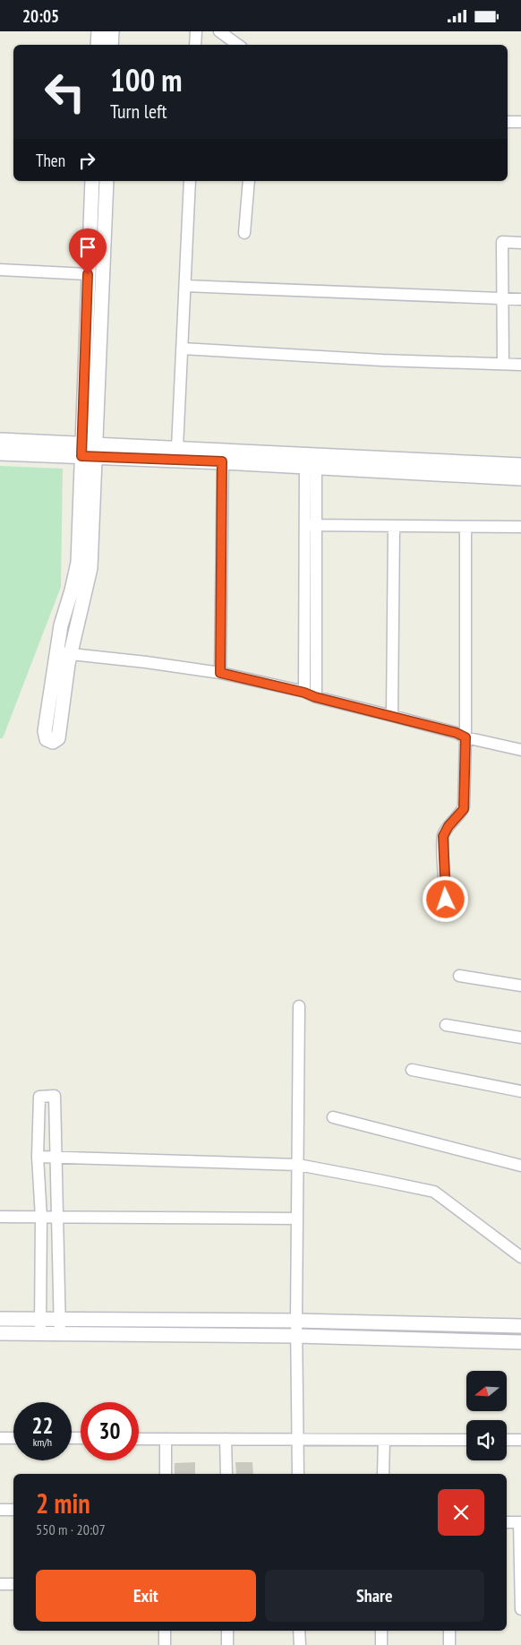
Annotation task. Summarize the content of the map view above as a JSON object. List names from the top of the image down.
{
  "north": "left",
  "page": {
    "status": "20:05",
    "turn": ["100 m", "Turn left"],
    "then": "Then",
    "speed": "22 km/h",
    "limit": "30",
    "heading": ["2 min", "550 m · 20:07"],
    "buttons": ["Exit", "Share"]
  }
}
